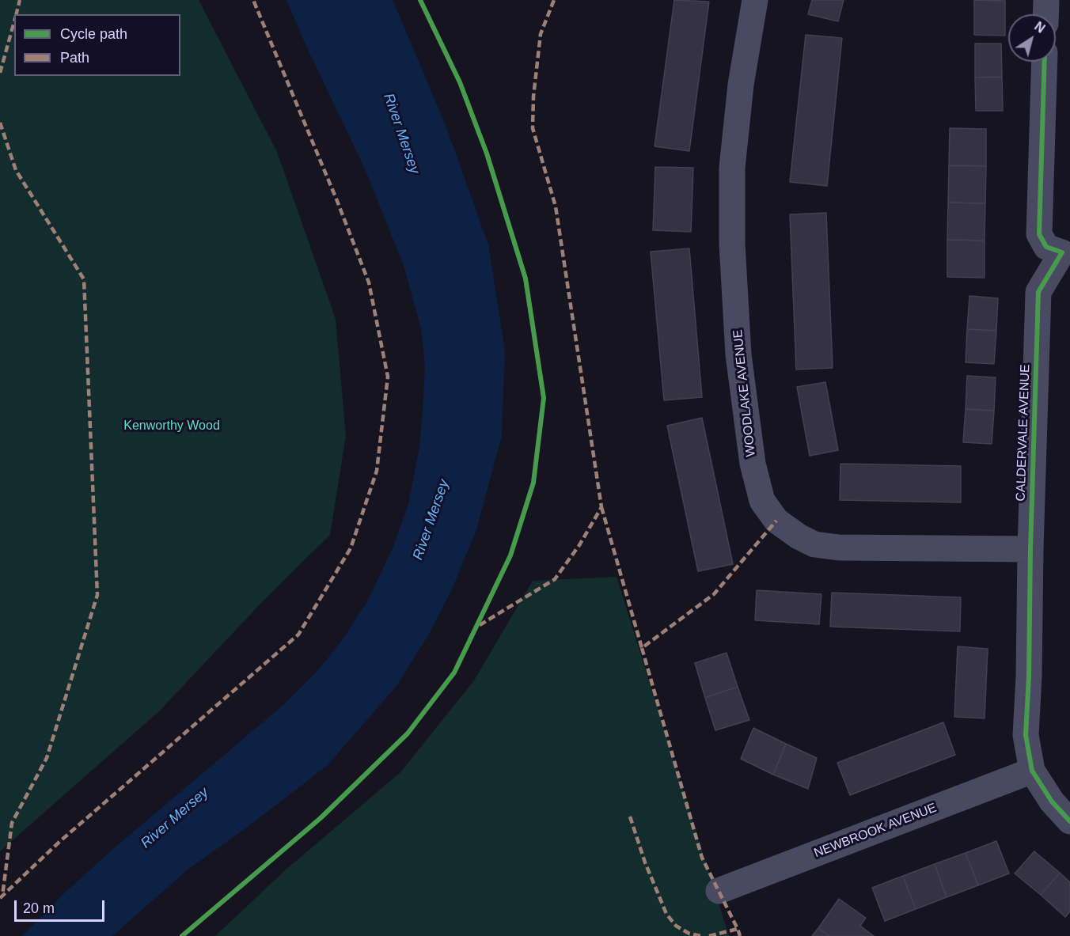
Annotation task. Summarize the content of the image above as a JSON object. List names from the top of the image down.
{
  "streets": {
    "street": ["WOODLAKE AVENUE", "CALDERVALE AVENUE", "NEWBROOK AVENUE"]
  },
  "crossings": [
    ["WOODLAKE AVENUE", "CALDERVALE AVENUE"],
    ["CALDERVALE AVENUE", "NEWBROOK AVENUE"]
  ],
  "water": ["River Mersey"],
  "parks": ["Kenworthy Wood"],
  "legend": ["Cycle path", "Path"],
  "scale_bar": "20 m",
  "north": "top right"
}
